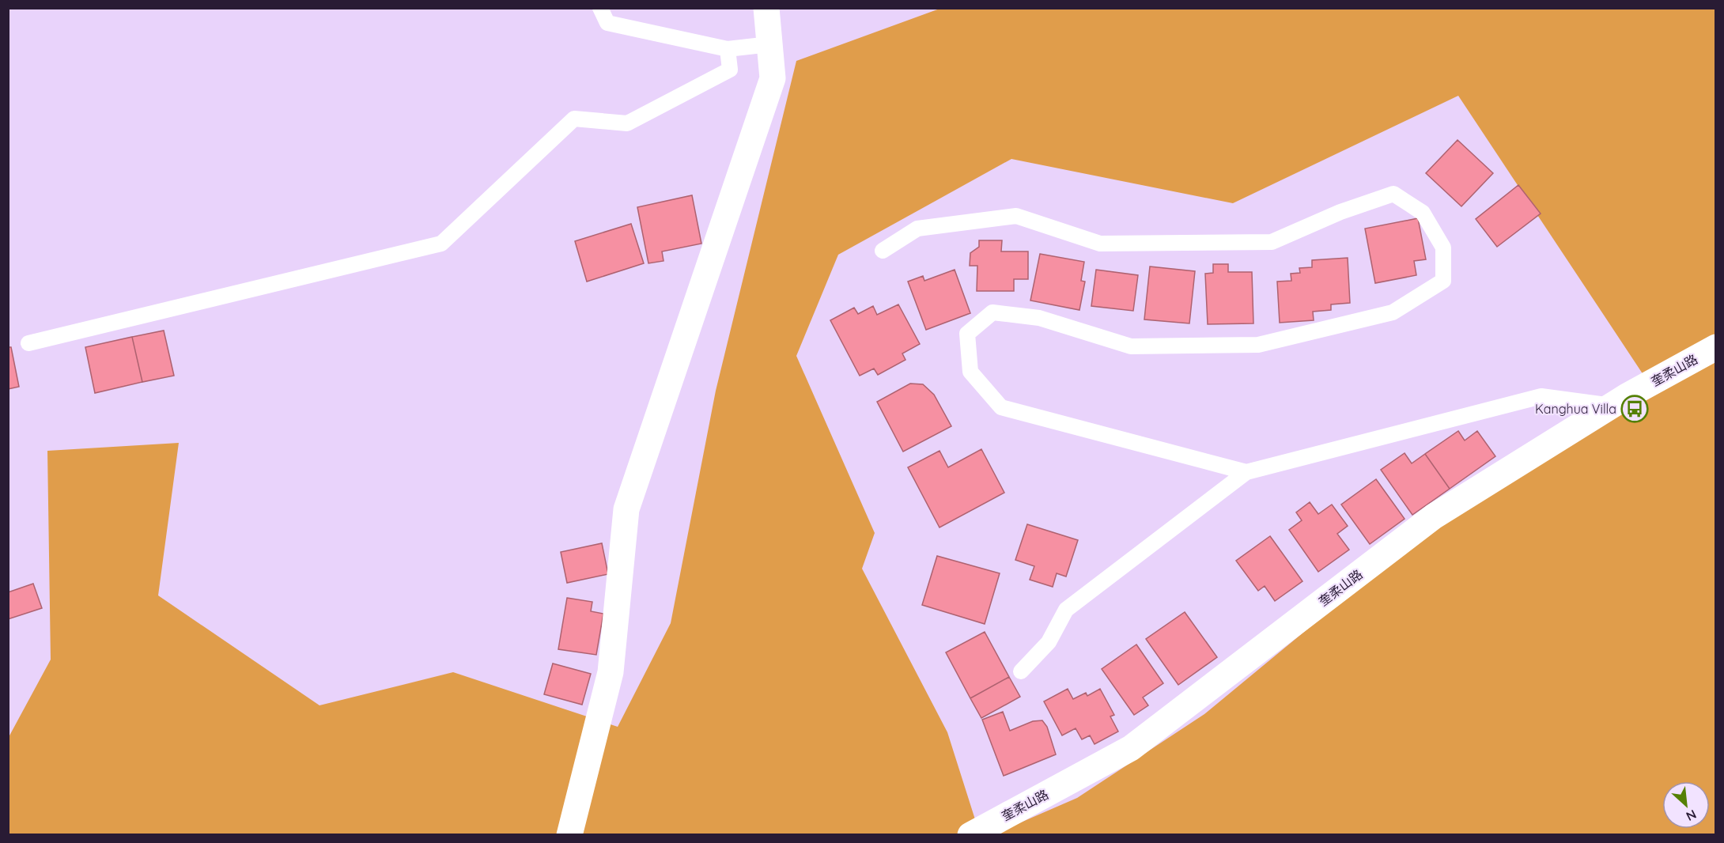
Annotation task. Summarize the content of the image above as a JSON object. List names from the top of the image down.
{
  "streets": {
    "street": ["奎柔山路"]
  },
  "places": {
    "bus stop": ["Kanghua Villa"]
  },
  "north": "bottom right"
}
